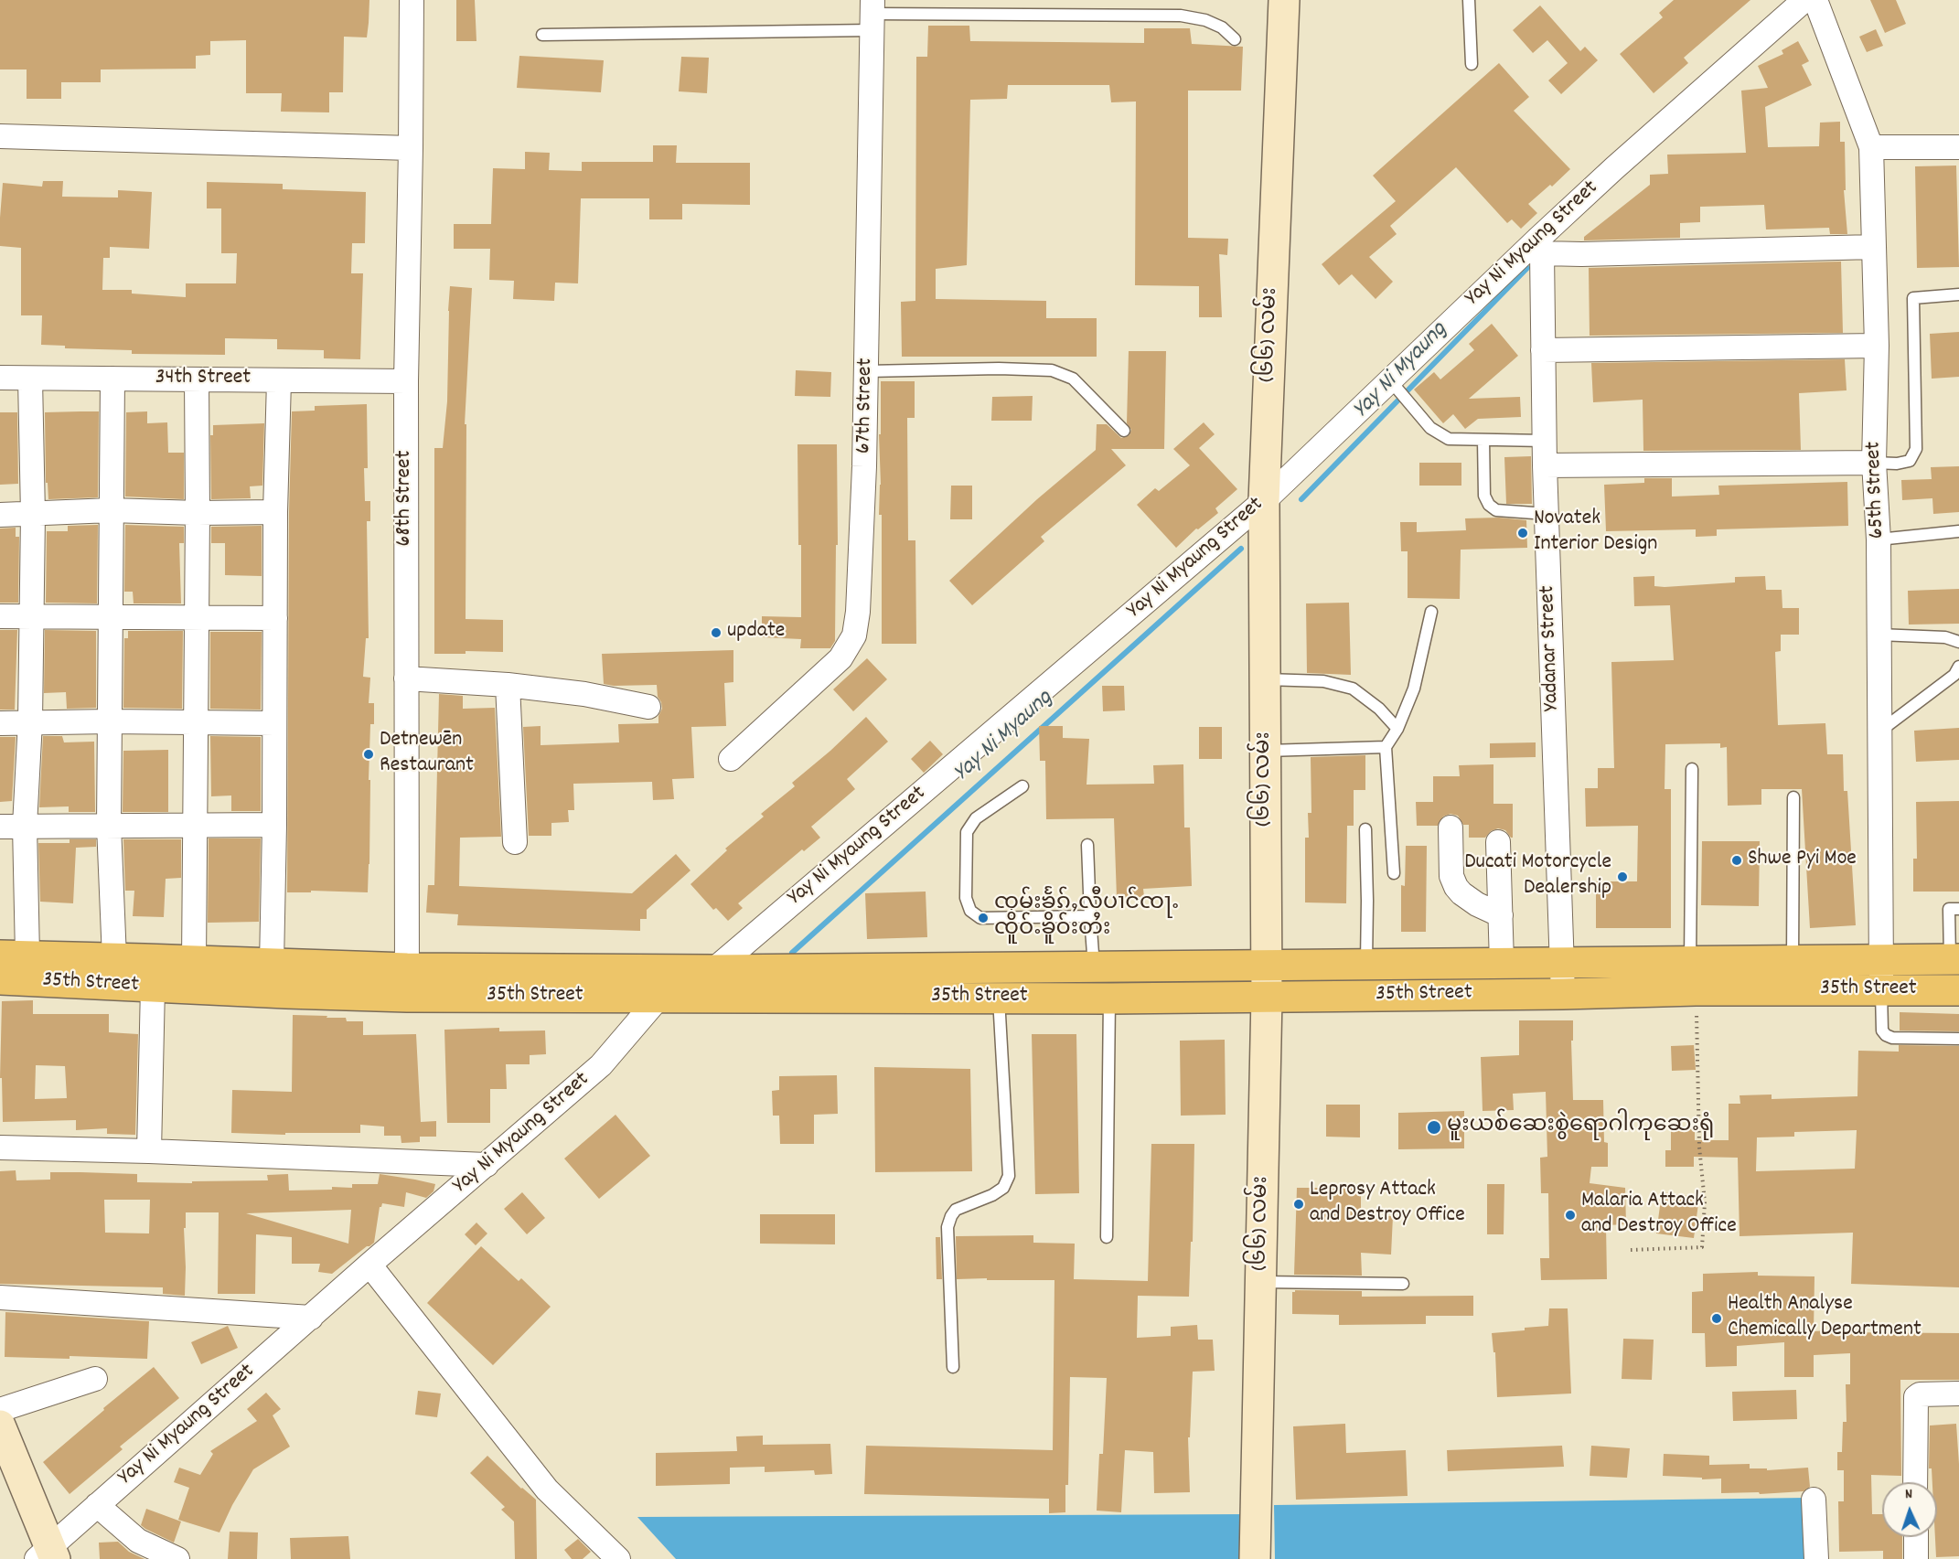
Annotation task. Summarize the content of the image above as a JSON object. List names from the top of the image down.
{
  "streets": {
    "main road": ["35th Street"],
    "street": [
      "Yay Ni Myaung Street",
      "(၆၆) လမ်း",
      "34th Street",
      "67th Street",
      "65th Street",
      "68th Street",
      "Yadanar Street"
    ]
  },
  "crossings": [
    ["Yay Ni Myaung Street", "(၆၆) လမ်း"],
    ["Yay Ni Myaung Street", "65th Street"],
    ["Yay Ni Myaung Street", "Yadanar Street"],
    ["Yay Ni Myaung Street", "35th Street"],
    ["(၆၆) လမ်း", "35th Street"],
    ["34th Street", "68th Street"],
    ["65th Street", "35th Street"],
    ["68th Street", "35th Street"],
    ["Yadanar Street", "35th Street"]
  ],
  "water": ["Yay Ni Myaung"],
  "places": [
    "Novatek Interior Design",
    "update",
    "Detnewēn Restaurant",
    "Shwe Pyi Moe",
    "Ducati Motorcycle Dealership",
    "ၸုမ်းၶႅၵ်ႇလီပၢင်ၸႃႉ ၸိူဝ်ႉၶိူဝ်းတႆး",
    "မူးယစ်ဆေးစွဲရောဂါကုဆေးရုံ",
    "Leprosy Attack and Destroy Office",
    "Malaria Attack and Destroy Office",
    "Health Analyse Chemically Department"
  ],
  "north": "top"
}
